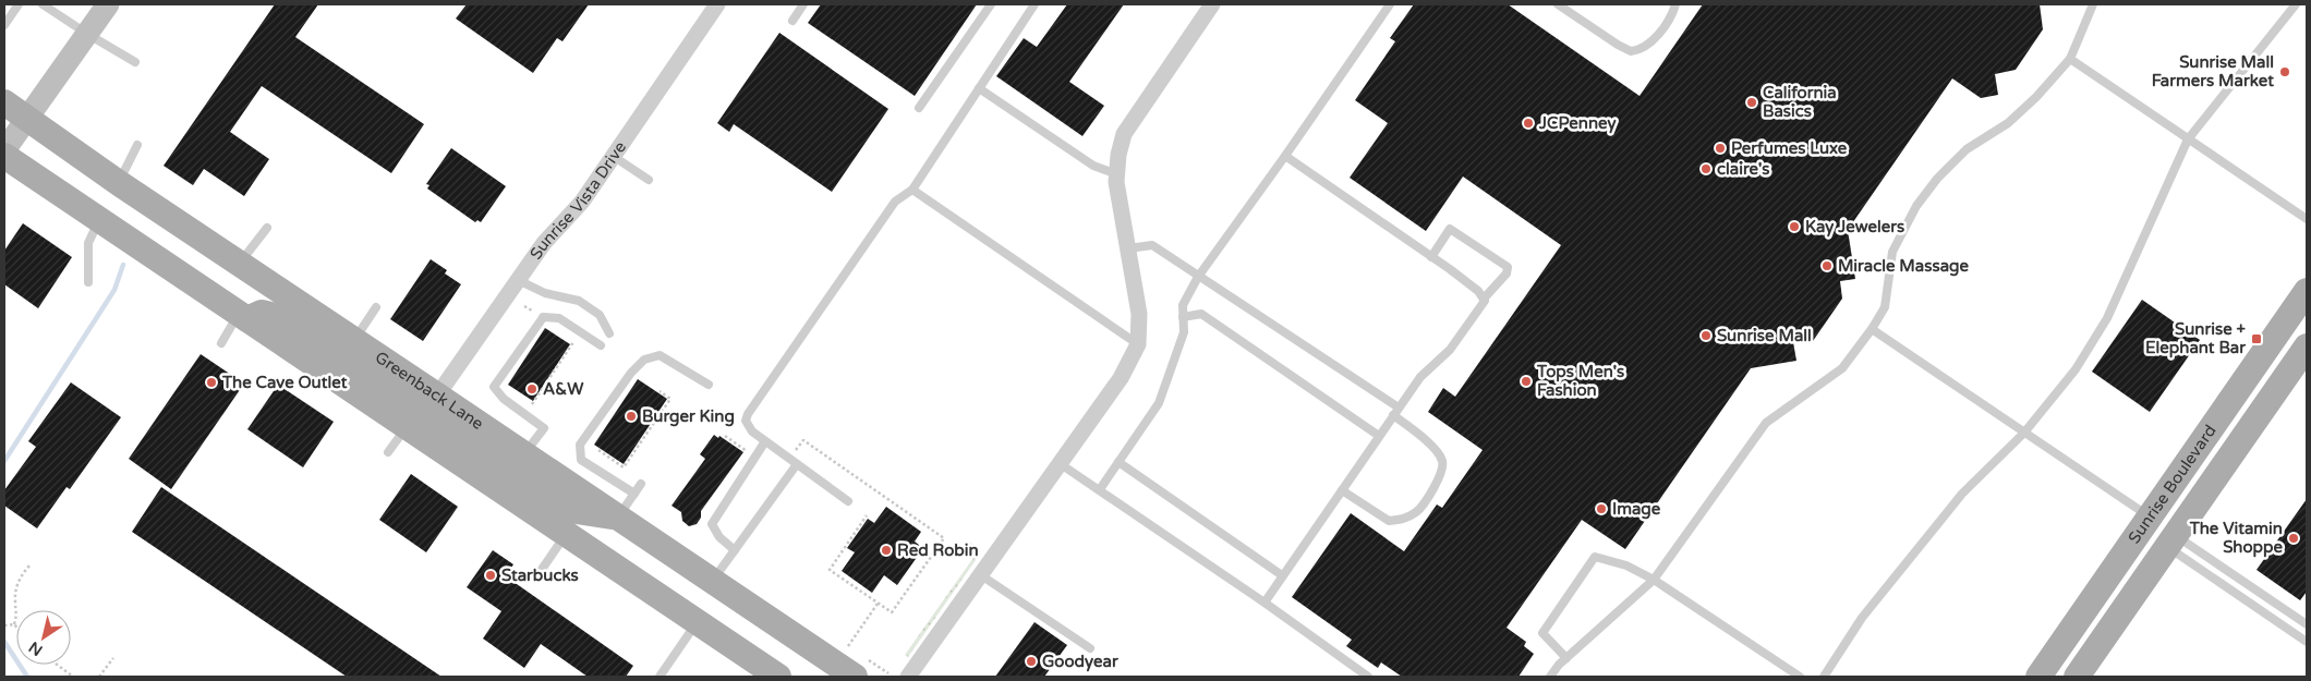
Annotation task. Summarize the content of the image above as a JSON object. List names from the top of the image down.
{
  "streets": {
    "main road": ["Greenback Lane", "Sunrise Boulevard"],
    "street": ["Sunrise Vista Drive"]
  },
  "crossings": [
    ["Sunrise Vista Drive", "Greenback Lane"]
  ],
  "places": {
    "other": [
      "Sunrise Mall Farmers Market",
      "California Basics",
      "JCPenney",
      "Perfumes Luxe",
      "claire's",
      "Kay Jewelers",
      "Miracle Massage",
      "Sunrise Mall",
      "Tops Men's Fashion",
      "The Cave Outlet",
      "A&W",
      "Burger King",
      "Image",
      "The Vitamin Shoppe",
      "Red Robin",
      "Starbucks",
      "Goodyear"
    ],
    "transit": ["Sunrise + Elephant Bar"]
  },
  "north": "bottom left"
}
